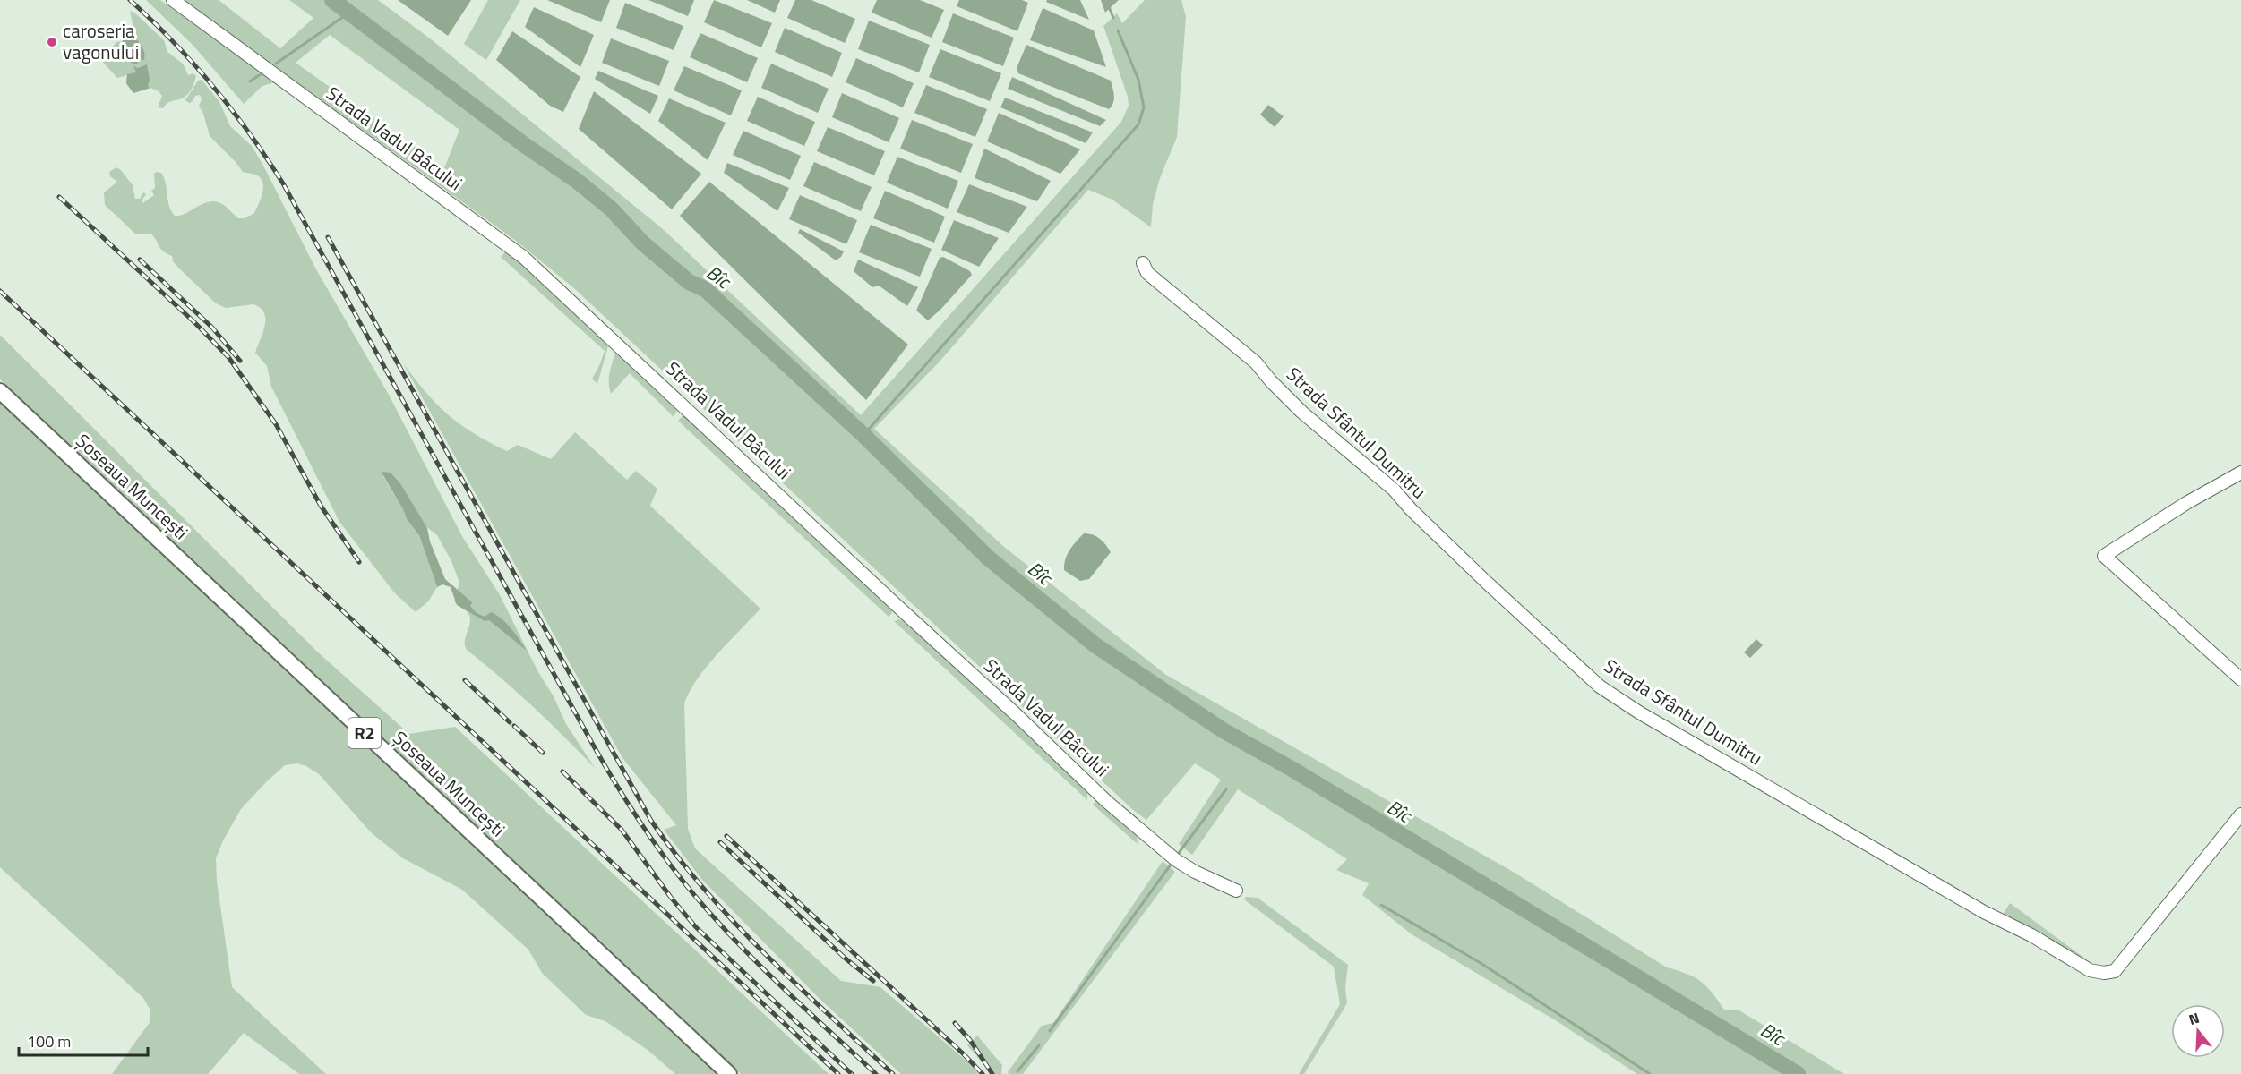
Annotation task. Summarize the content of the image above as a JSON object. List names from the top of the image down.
{
  "streets": {
    "main road": ["Șoseaua Muncești", "R2"],
    "street": ["Strada Vadul Bâcului", "Strada Sfântul Dumitru"]
  },
  "water": ["Bîc"],
  "places": ["caroseria vagonului"],
  "scale_bar": "100 m",
  "north": "top"
}
